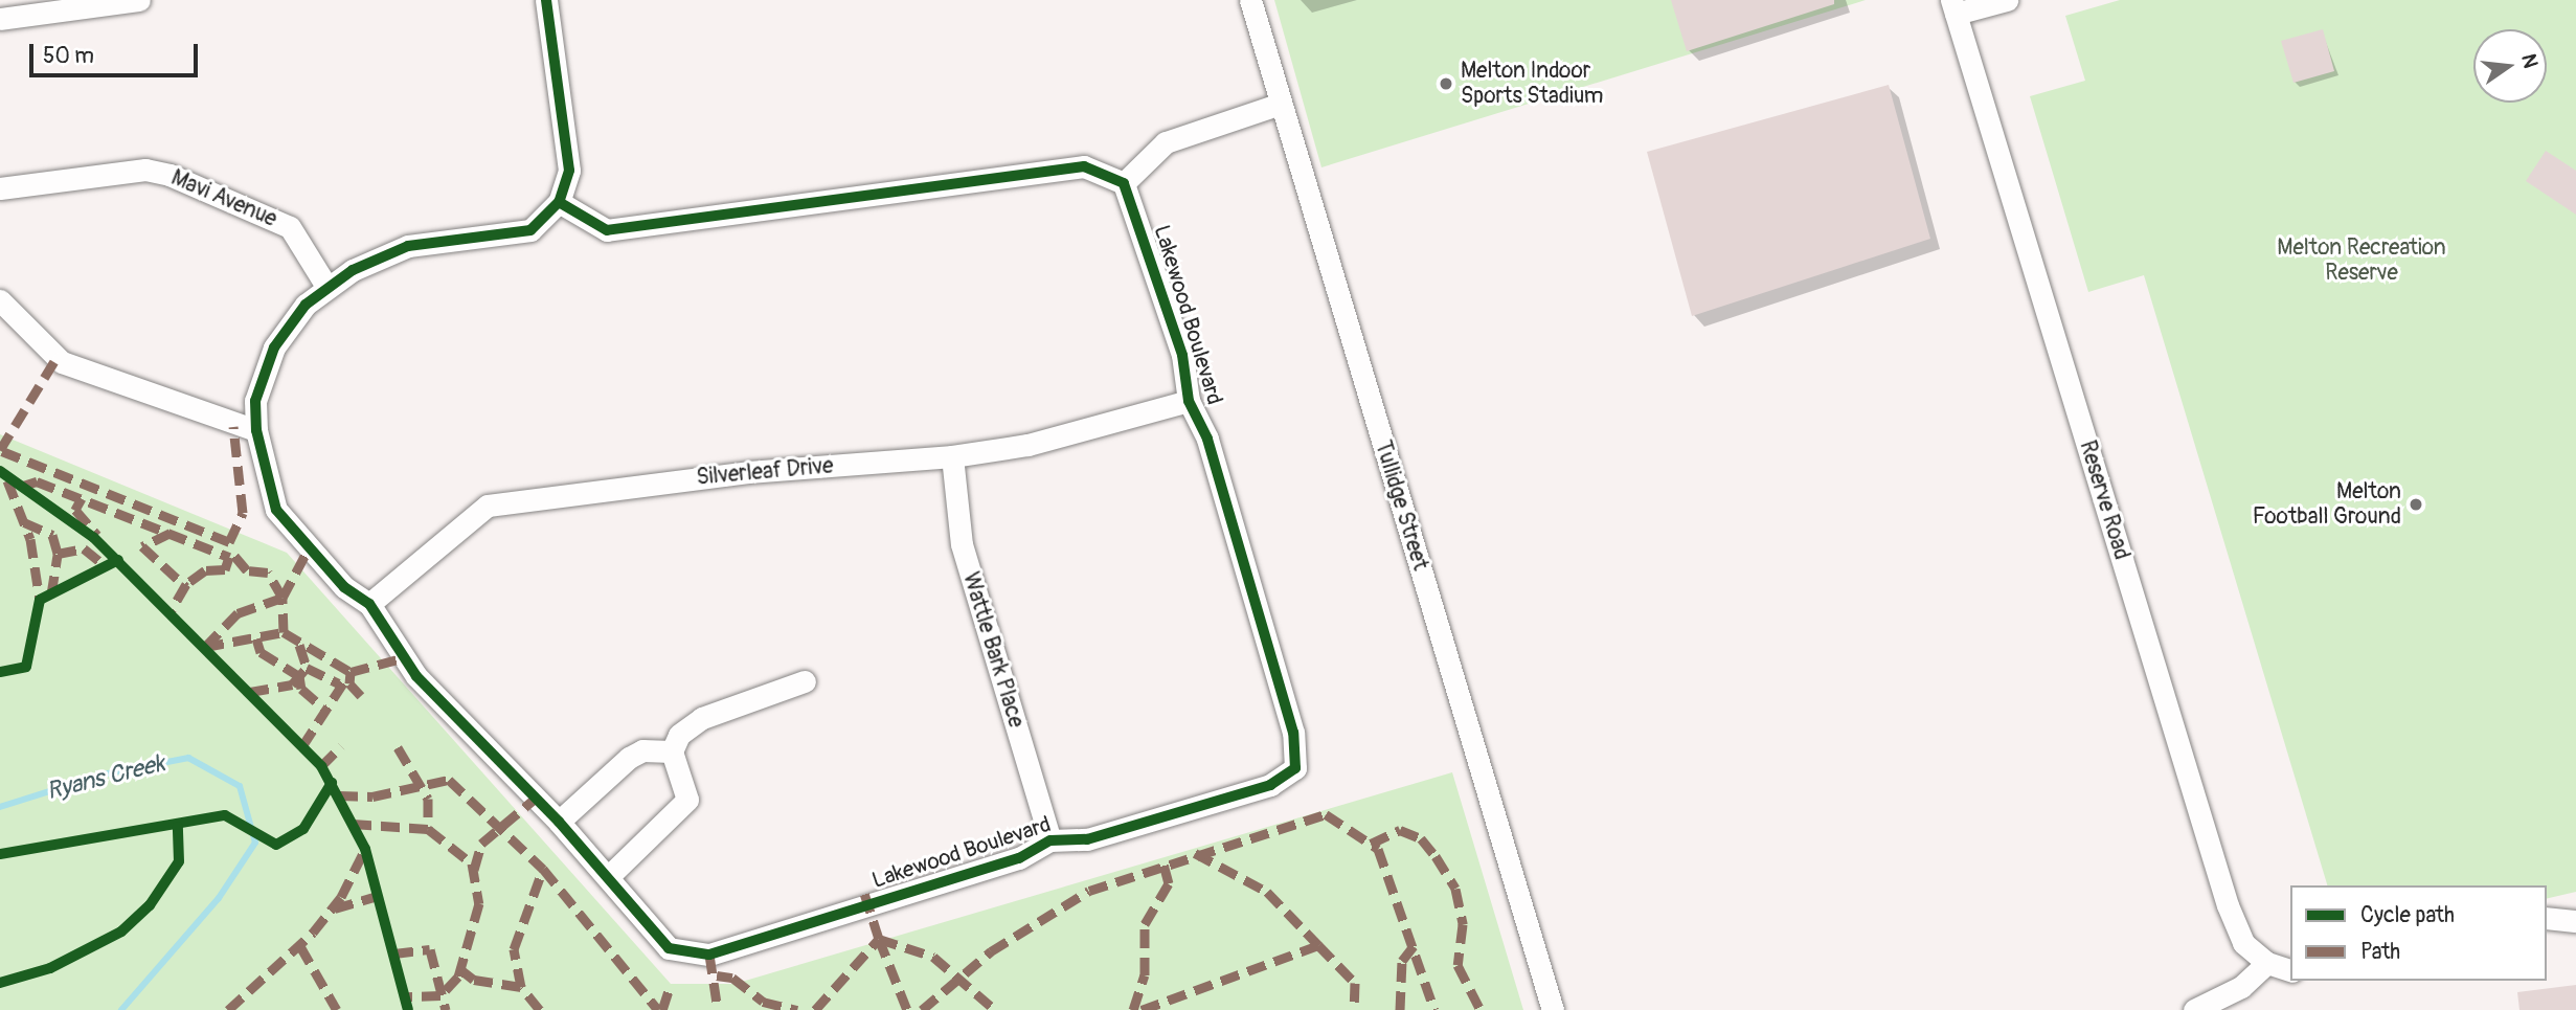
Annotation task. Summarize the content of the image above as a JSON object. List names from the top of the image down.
{
  "streets": {
    "street": [
      "Mavi Avenue",
      "Lakewood Boulevard",
      "Silverleaf Drive",
      "Reserve Road",
      "Tullidge Street",
      "Wattle Bark Place"
    ]
  },
  "crossings": [
    ["Mavi Avenue", "Lakewood Boulevard"],
    ["Lakewood Boulevard", "Silverleaf Drive"],
    ["Lakewood Boulevard", "Wattle Bark Place"],
    ["Silverleaf Drive", "Wattle Bark Place"]
  ],
  "water": ["Ryans Creek"],
  "parks": ["Melton Recreation Reserve"],
  "places": ["Melton Indoor Sports Stadium", "Melton Football Ground"],
  "legend": ["Cycle path", "Path"],
  "scale_bar": "50 m",
  "north": "right"
}
